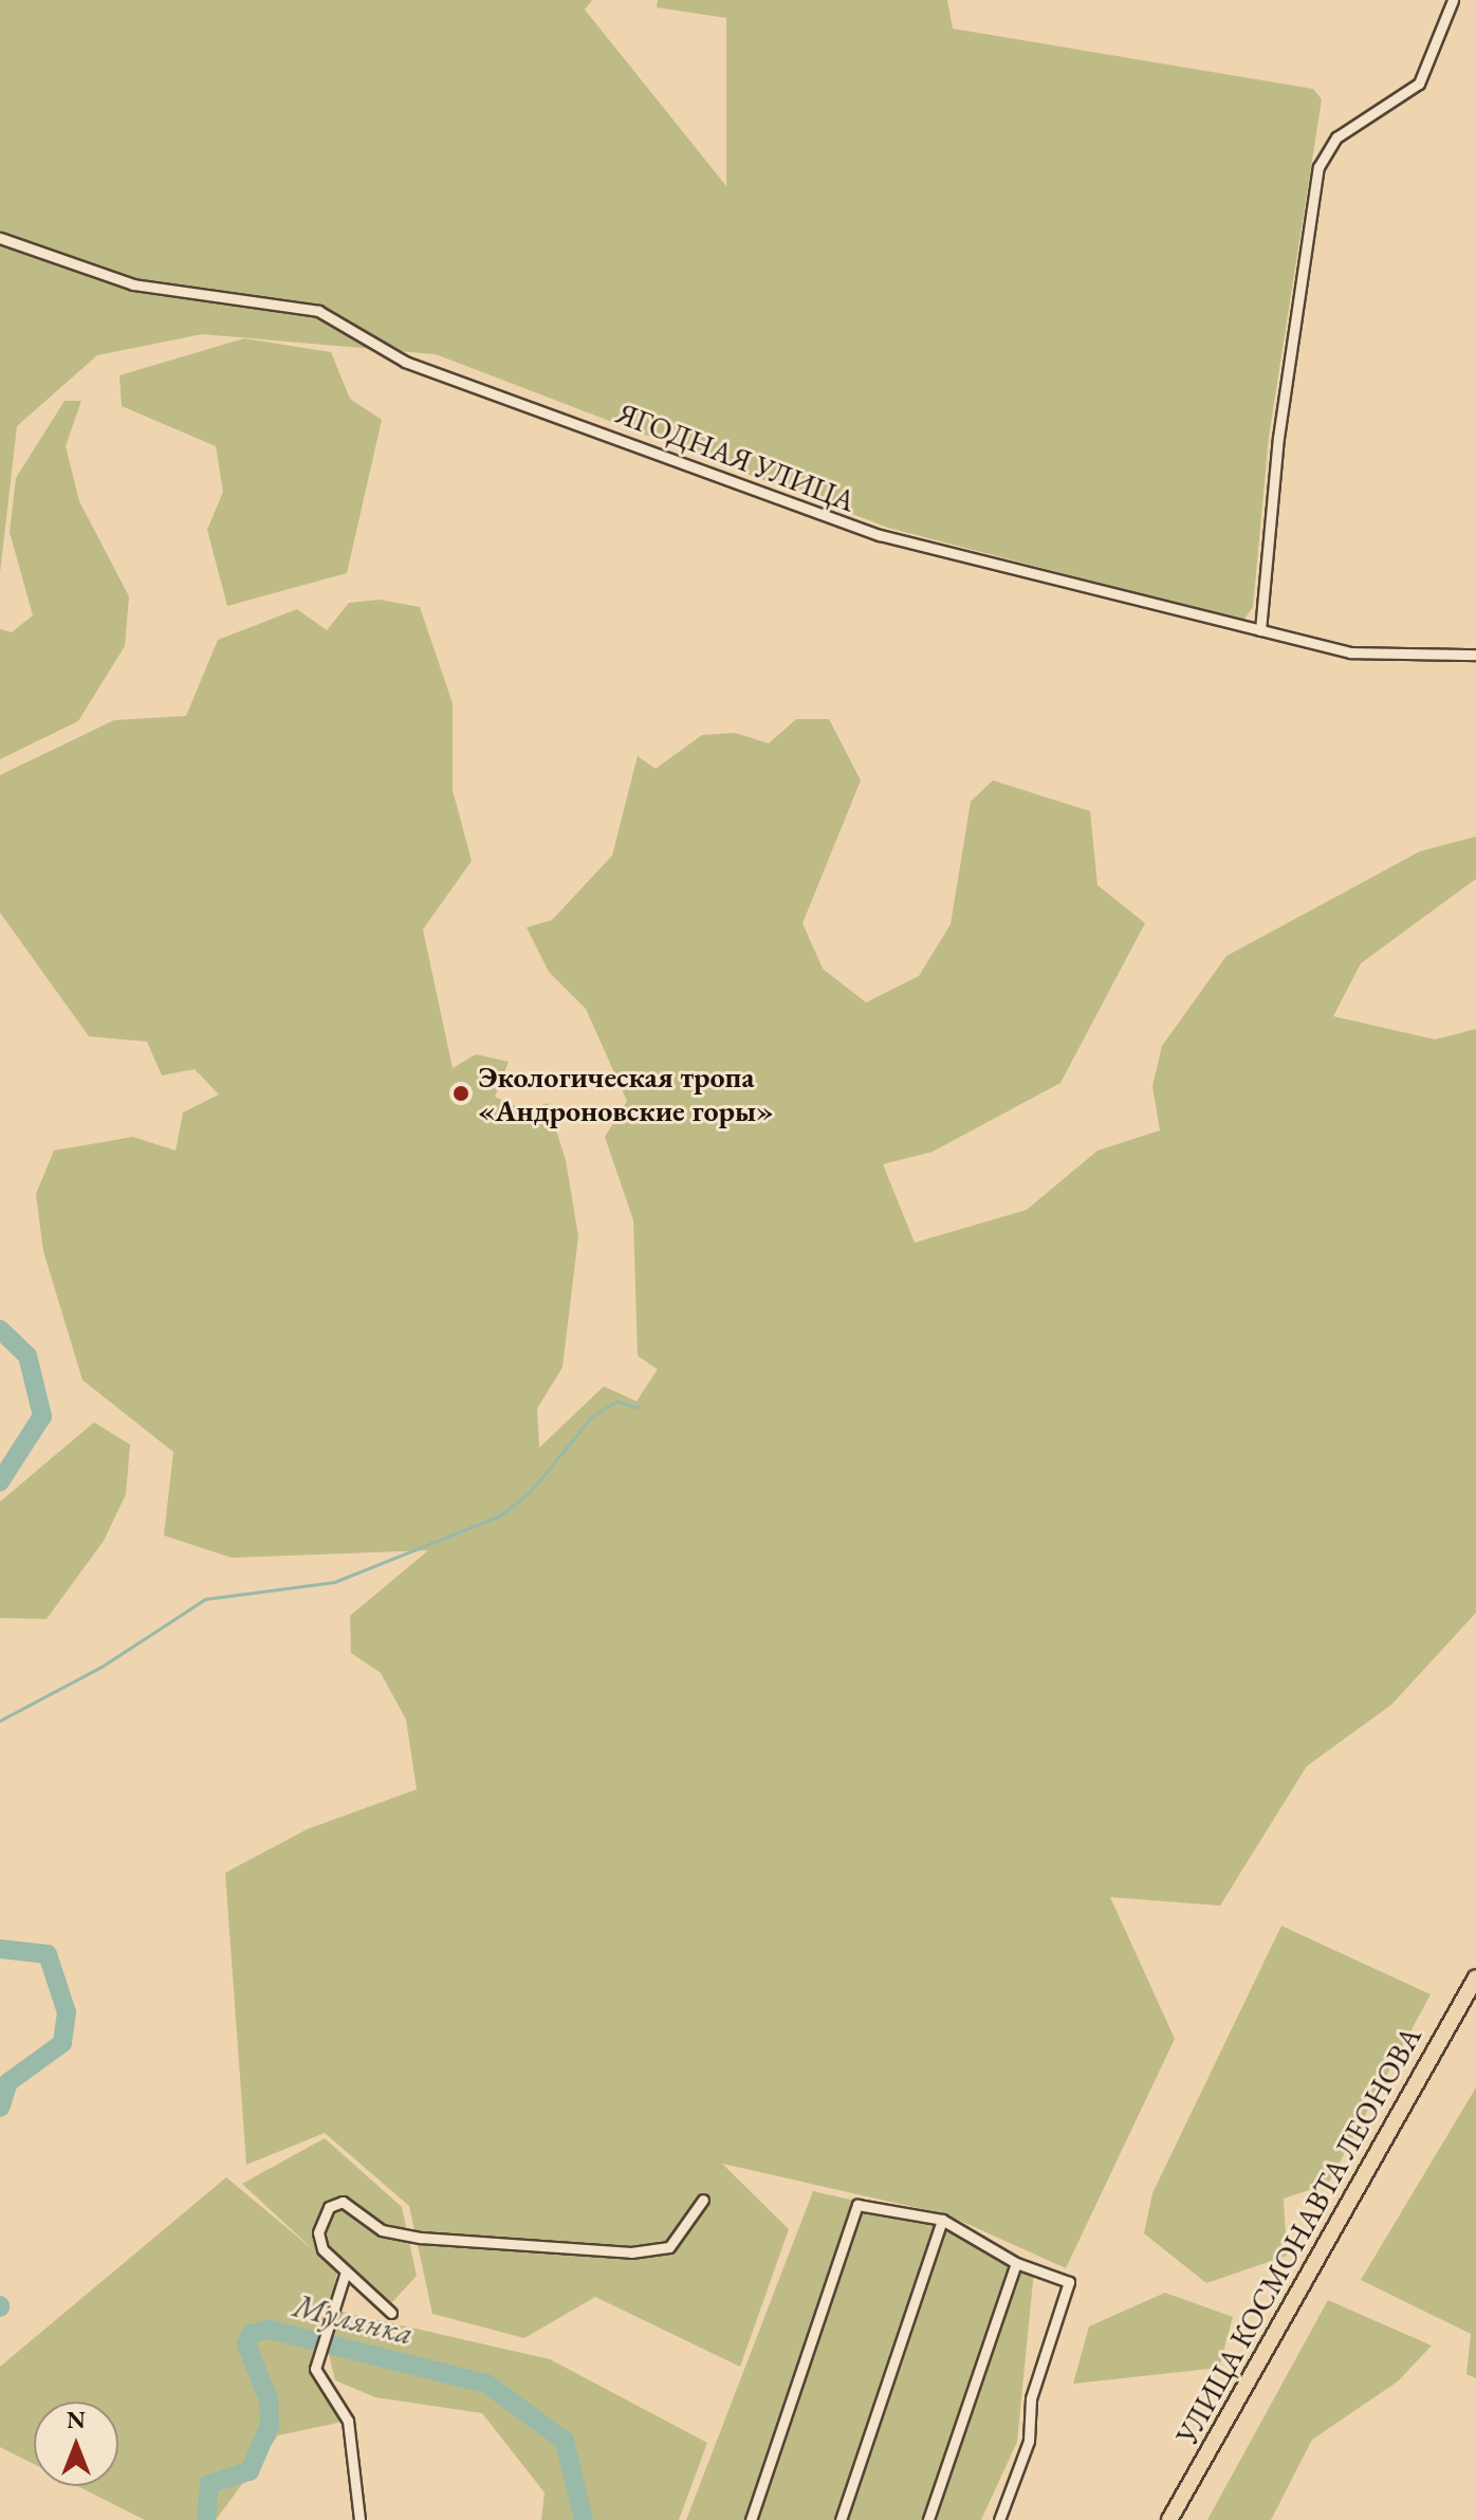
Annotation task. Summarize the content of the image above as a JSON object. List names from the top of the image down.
{
  "streets": {
    "main road": ["УЛИЦА КОСМОНАВТА ЛЕОНОВА"],
    "street": ["ЯГОДНАЯ УЛИЦА"]
  },
  "water": ["Мулянка"],
  "places": ["Экологическая тропа «Андроновские горы»"],
  "north": "top"
}
